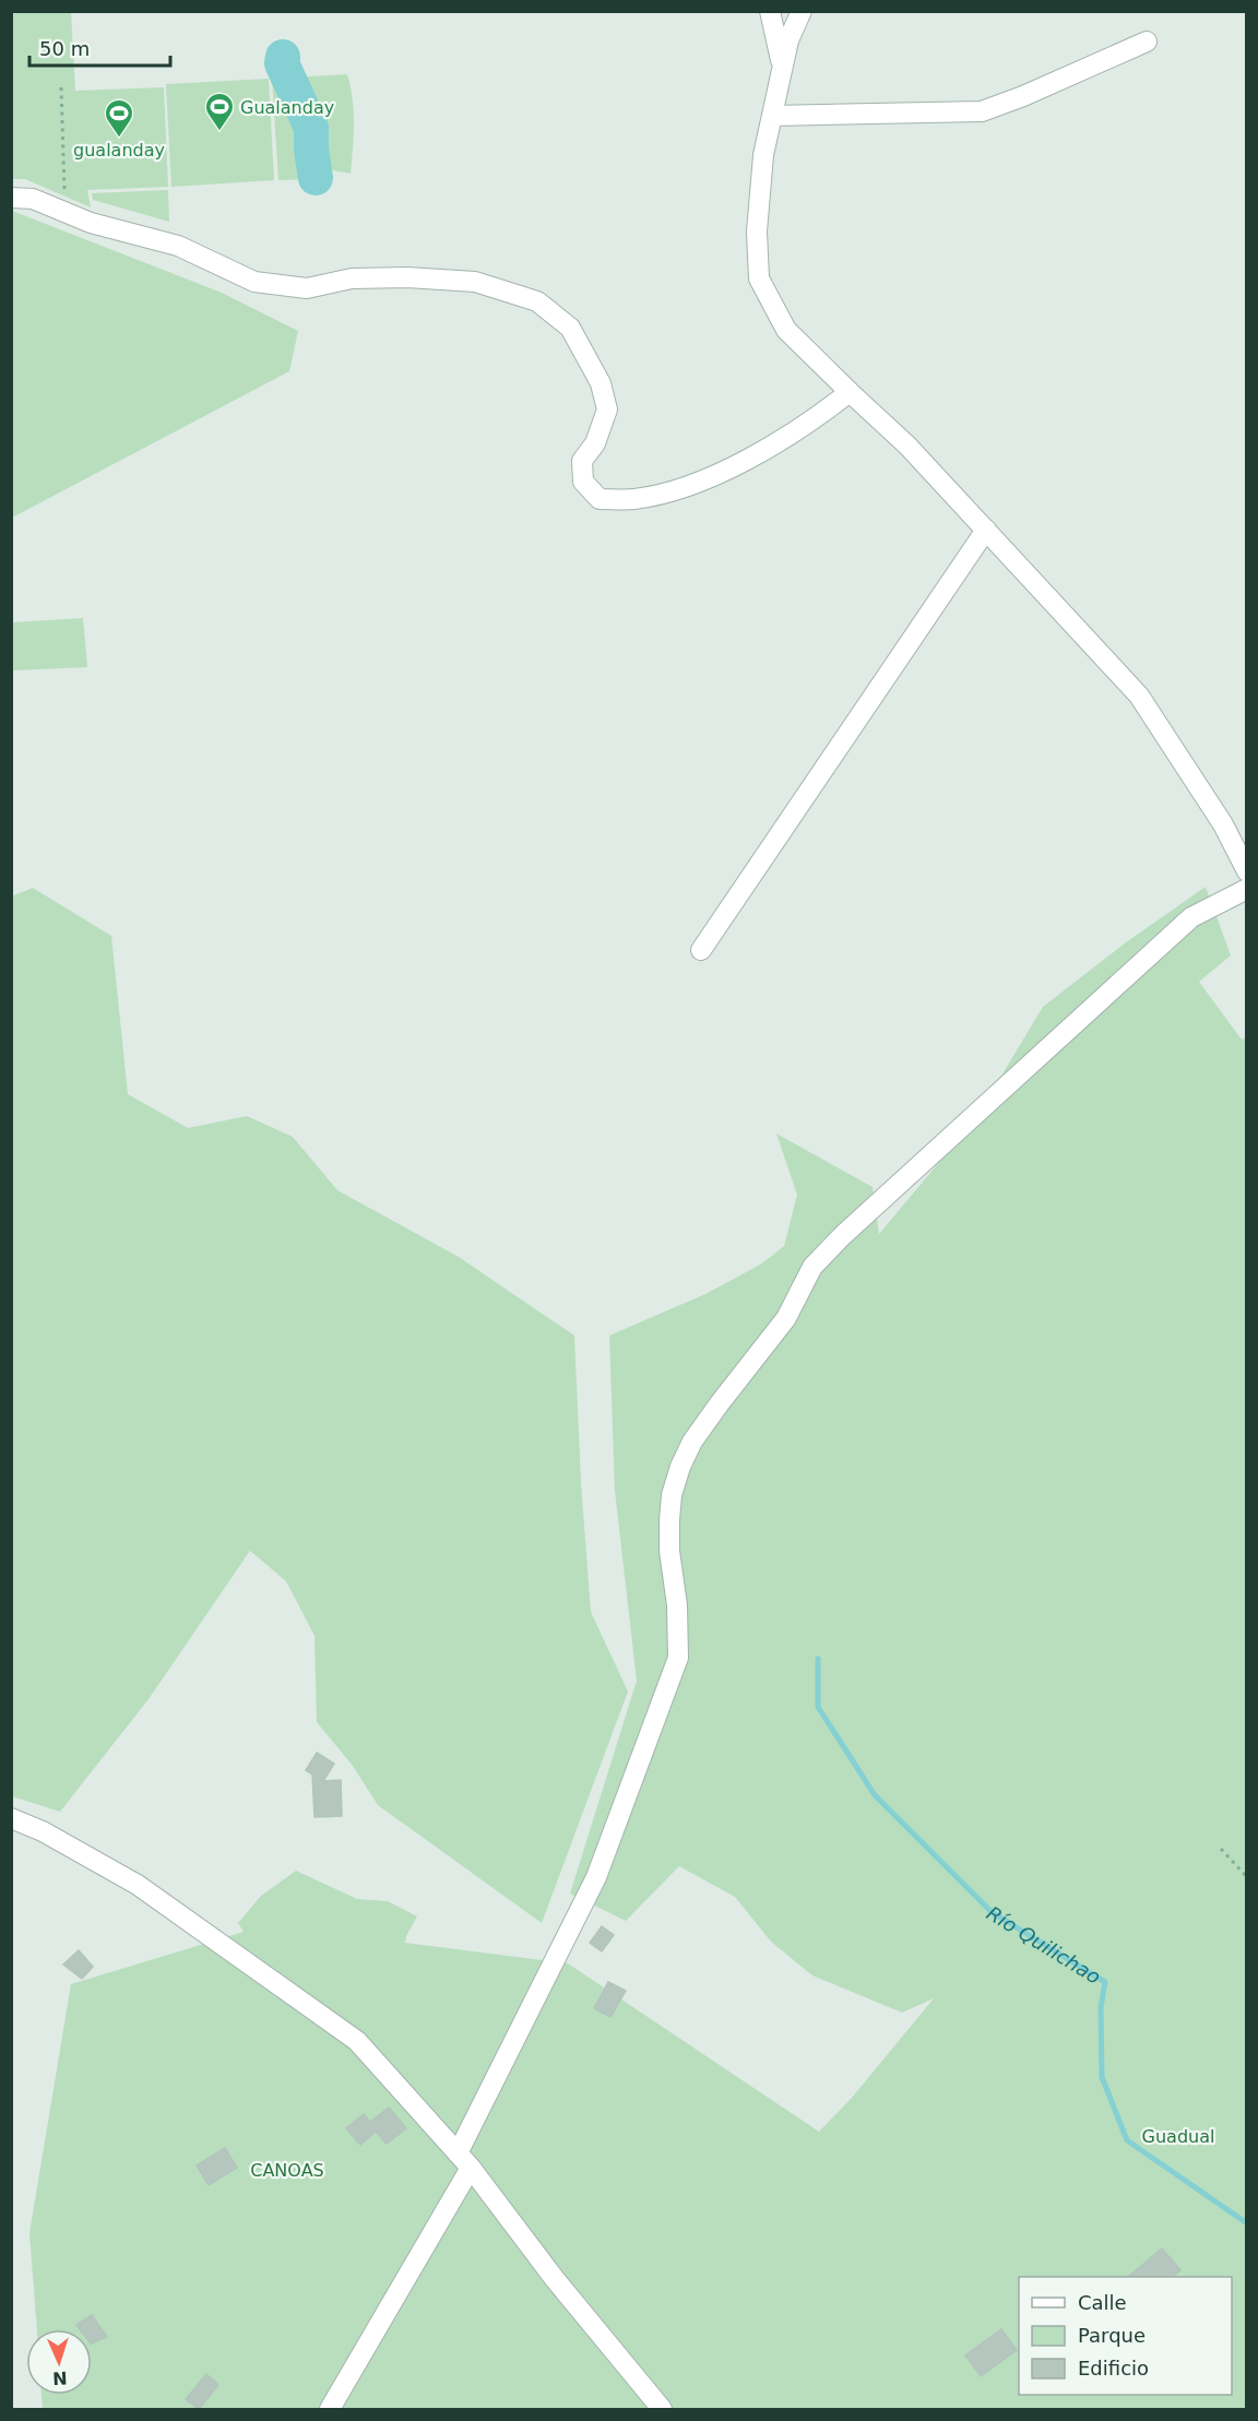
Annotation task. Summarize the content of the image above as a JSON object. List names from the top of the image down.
{
  "water": ["Río Quilichao"],
  "parks": ["Guadual", "CANOAS"],
  "places": {
    "sports": ["Gualanday", "gualanday"]
  },
  "legend": ["Calle", "Parque", "Edificio"],
  "scale_bar": "50 m",
  "north": "bottom"
}
